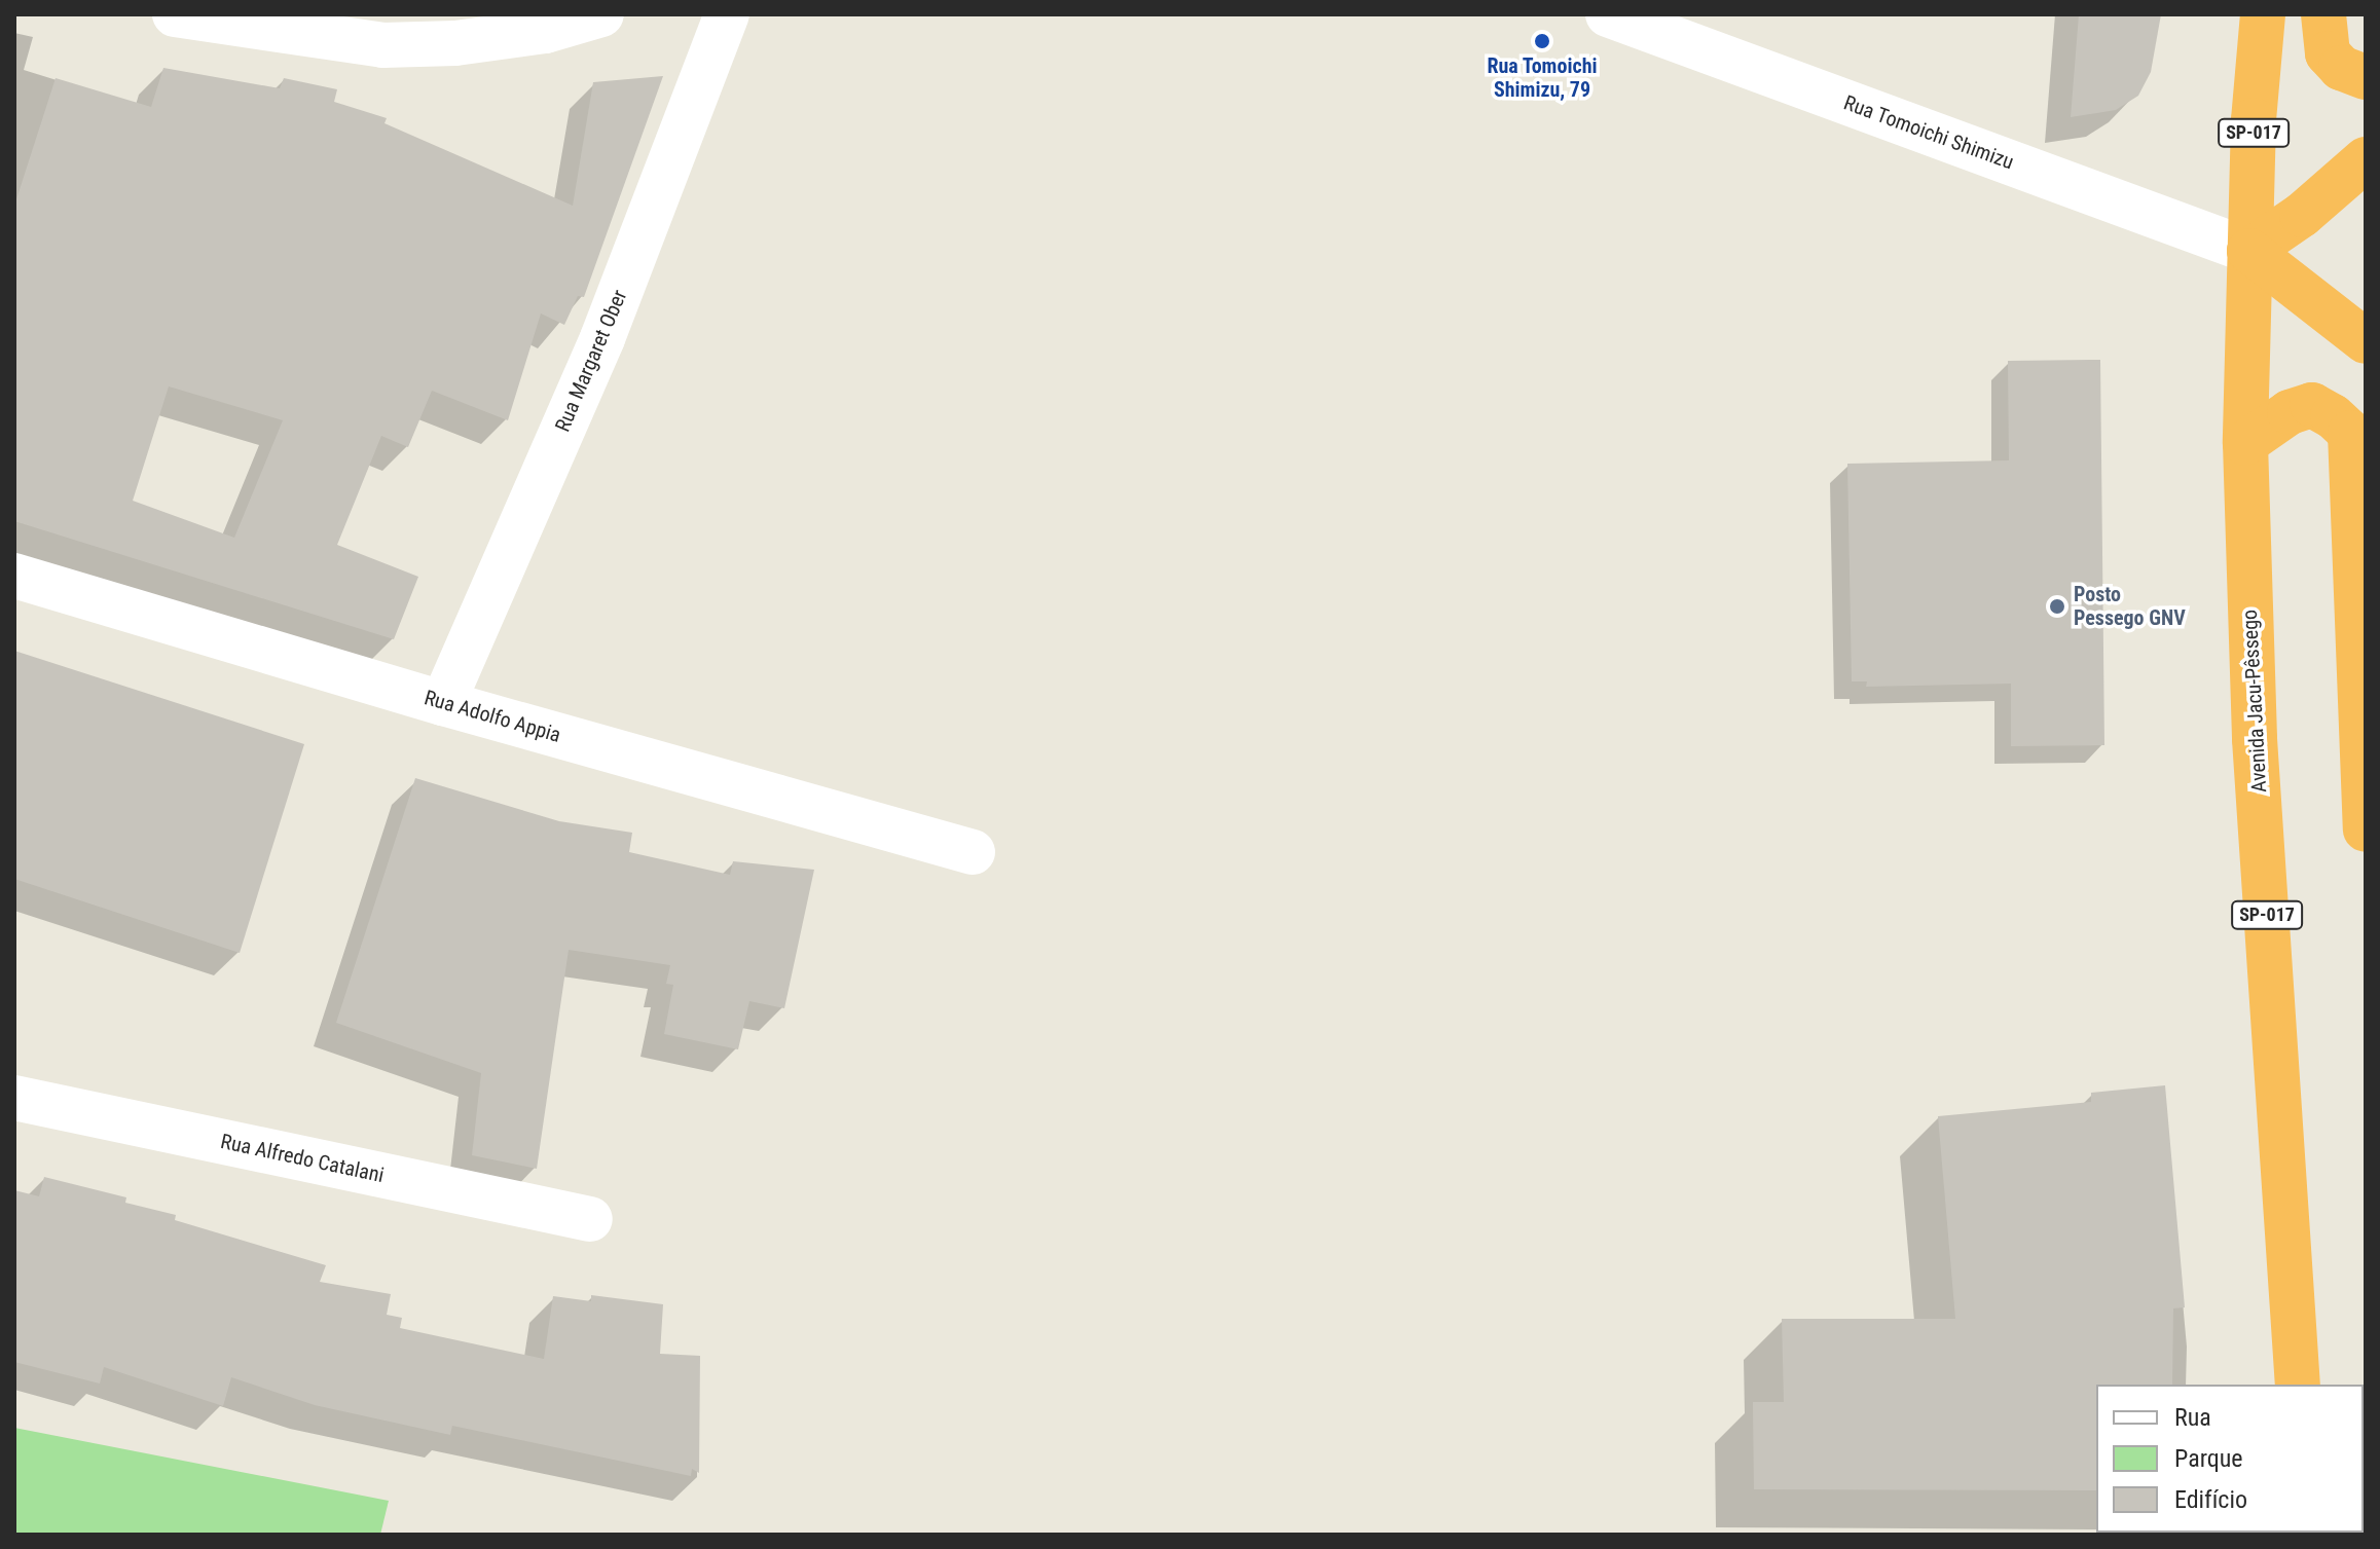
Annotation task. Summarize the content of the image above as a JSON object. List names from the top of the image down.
{
  "streets": {
    "highway": ["SP-017", "Avenida Jacu-Pêssego"],
    "street": [
      "Rua Tomoichi Shimizu",
      "Rua Margaret Ober",
      "Rua Adolfo Appia",
      "Rua Alfredo Catalani"
    ]
  },
  "crossings": [
    ["Rua Tomoichi Shimizu", "Avenida Jacu-Pêssego"],
    ["Rua Margaret Ober", "Rua Adolfo Appia"]
  ],
  "places": ["Rua Tomoichi Shimizu, 79", "Posto Pessego GNV"],
  "legend": ["Rua", "Parque", "Edifício"]
}
